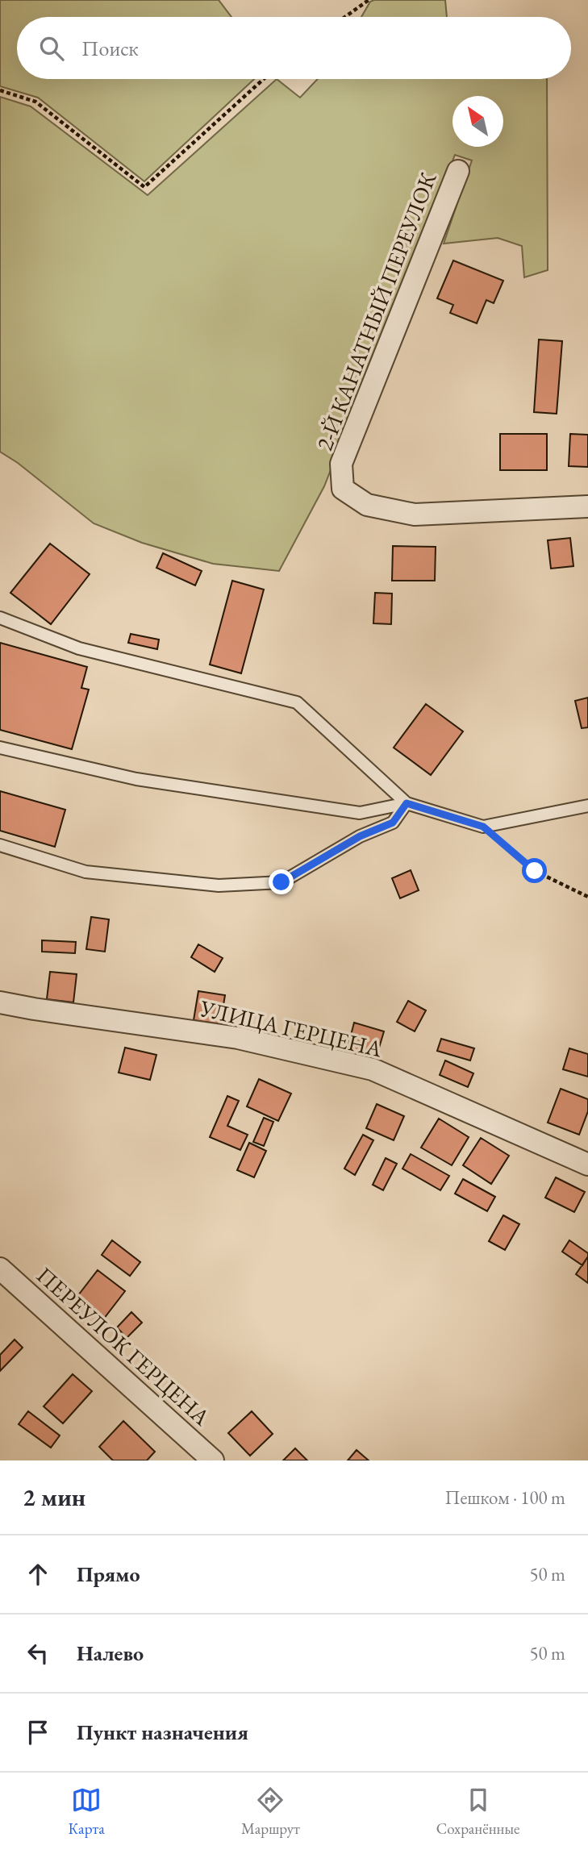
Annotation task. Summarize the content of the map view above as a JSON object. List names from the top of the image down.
{
  "streets": {
    "street": ["2-Й КАНАТНЫЙ ПЕРЕУЛОК", "УЛИЦА ГЕРЦЕНА", "ПЕРЕУЛОК ГЕРЦЕНА"]
  },
  "north": "top left",
  "page": {
    "search": "Поиск",
    "heading": ["2 мин", "Пешком · 100 m"],
    "list": [
      ["Прямо", "50 m"],
      ["Налево", "50 m"],
      "Пункт назначения"
    ],
    "nav": ["Карта", "Маршрут", "Сохранённые"]
  }
}
